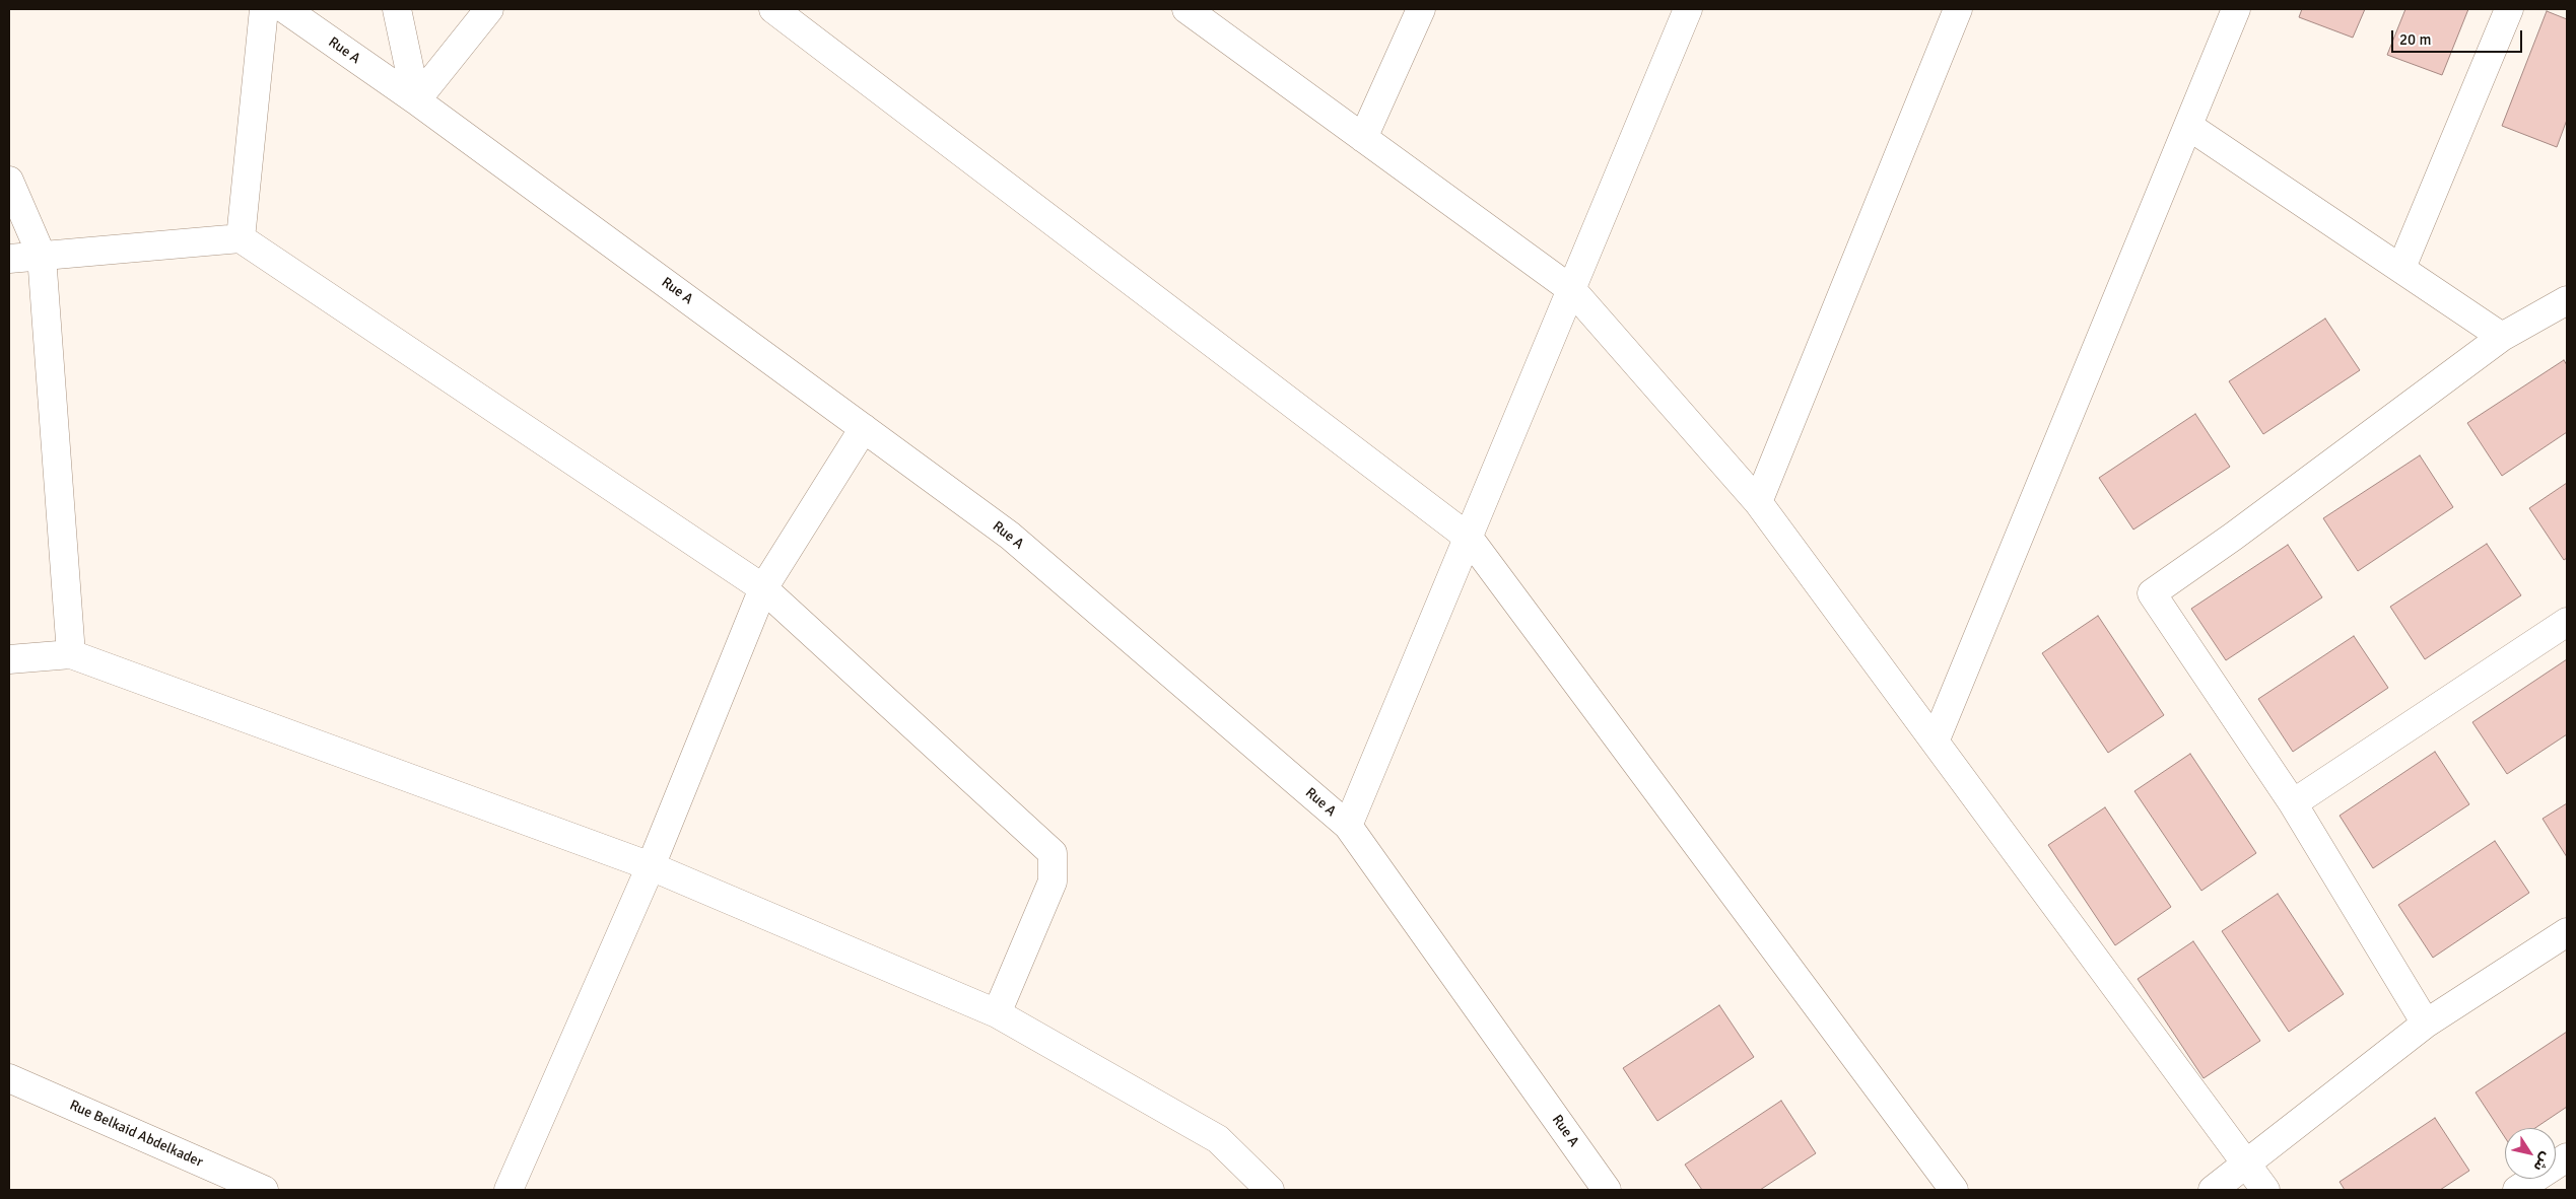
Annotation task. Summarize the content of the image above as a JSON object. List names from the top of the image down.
{
  "streets": {
    "street": ["Rue A", "Rue Belkaid Abdelkader"]
  },
  "scale_bar": "20 m",
  "north": "bottom right"
}
